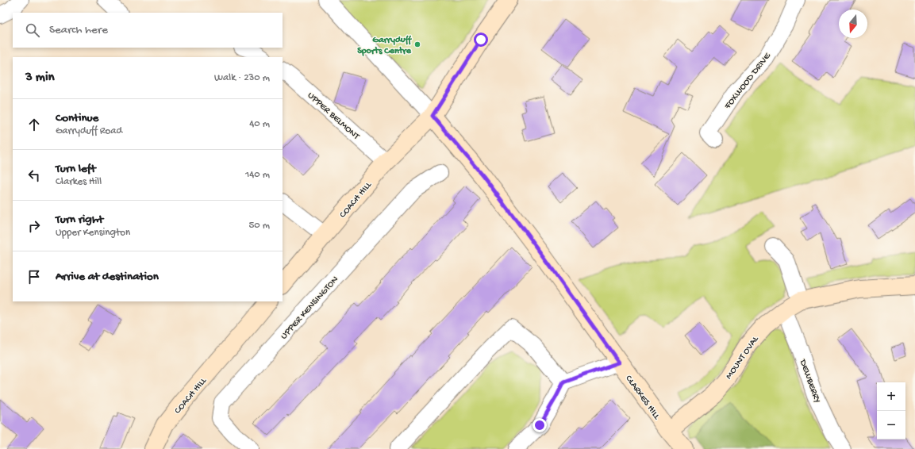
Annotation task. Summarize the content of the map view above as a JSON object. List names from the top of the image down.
{
  "streets": {
    "street": [
      "FOXWOOD DRIVE",
      "UPPER BELMONT",
      "COACH HILL",
      "UPPER KENSINGTON",
      "MOUNT OVAL",
      "DEWBERRY",
      "CLARKES HILL"
    ]
  },
  "crossings": [
    ["UPPER BELMONT", "COACH HILL"],
    ["COACH HILL", "CLARKES HILL"],
    ["MOUNT OVAL", "DEWBERRY"],
    ["MOUNT OVAL", "CLARKES HILL"]
  ],
  "places": ["Garryduff Sports Centre"],
  "north": "bottom",
  "page": {
    "search": "Search here",
    "heading": ["3 min", "Walk · 230 m"],
    "list": [
      ["Continue", "Garryduff Road", "40 m"],
      ["Turn left", "Clarkes Hill", "140 m"],
      ["Turn right", "Upper Kensington", "50 m"],
      "Arrive at destination"
    ],
    "map_buttons": ["+", "−"]
  }
}
